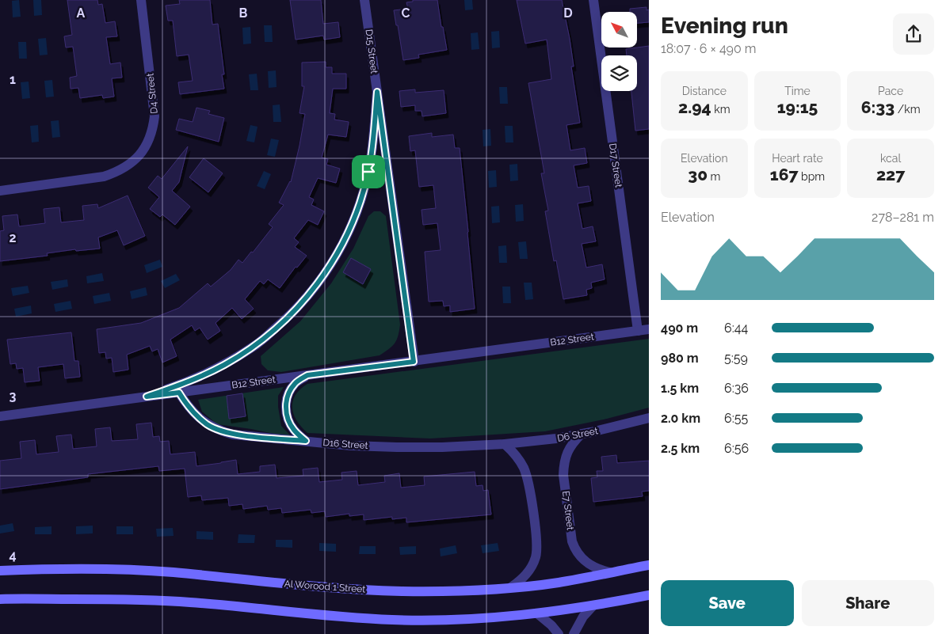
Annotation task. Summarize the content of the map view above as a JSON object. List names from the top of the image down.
{
  "streets": {
    "street": [
      "D15 Street",
      "D4 Street",
      "D17 Street",
      "B12 Street",
      "D6 Street",
      "D16 Street",
      "E7 Street",
      "Al Worood 1 Street"
    ]
  },
  "crossings": [
    ["D15 Street", "B12 Street"],
    ["D17 Street", "B12 Street"],
    ["B12 Street", "D16 Street"],
    ["D6 Street", "D16 Street"],
    ["D6 Street", "E7 Street"],
    ["E7 Street", "Al Worood 1 Street"]
  ],
  "north": "top left",
  "page": {
    "heading": ["Evening run", "18:07 · 6 × 490 m"],
    "stats": [
      ["Distance", "2.94 km"],
      ["Time", "19:15"],
      ["Pace", "6:33 /km"],
      ["Elevation", "30 m"],
      ["Heart rate", "167 bpm"],
      ["kcal", "227"]
    ],
    "chart": ["Elevation", "278–281 m"],
    "list": [
      {
        "name": "490 m",
        "note": "6:44"
      },
      {
        "name": "980 m",
        "note": "5:59"
      },
      {
        "name": "1.5 km",
        "note": "6:36"
      },
      {
        "name": "2.0 km",
        "note": "6:55"
      },
      {
        "name": "2.5 km",
        "note": "6:56"
      }
    ],
    "buttons": ["Save", "Share"]
  },
  "grid": {
    "columns": [
      "A",
      "B",
      "C",
      "D"
    ],
    "rows": [
      "1",
      "2",
      "3",
      "4"
    ]
  }
}
